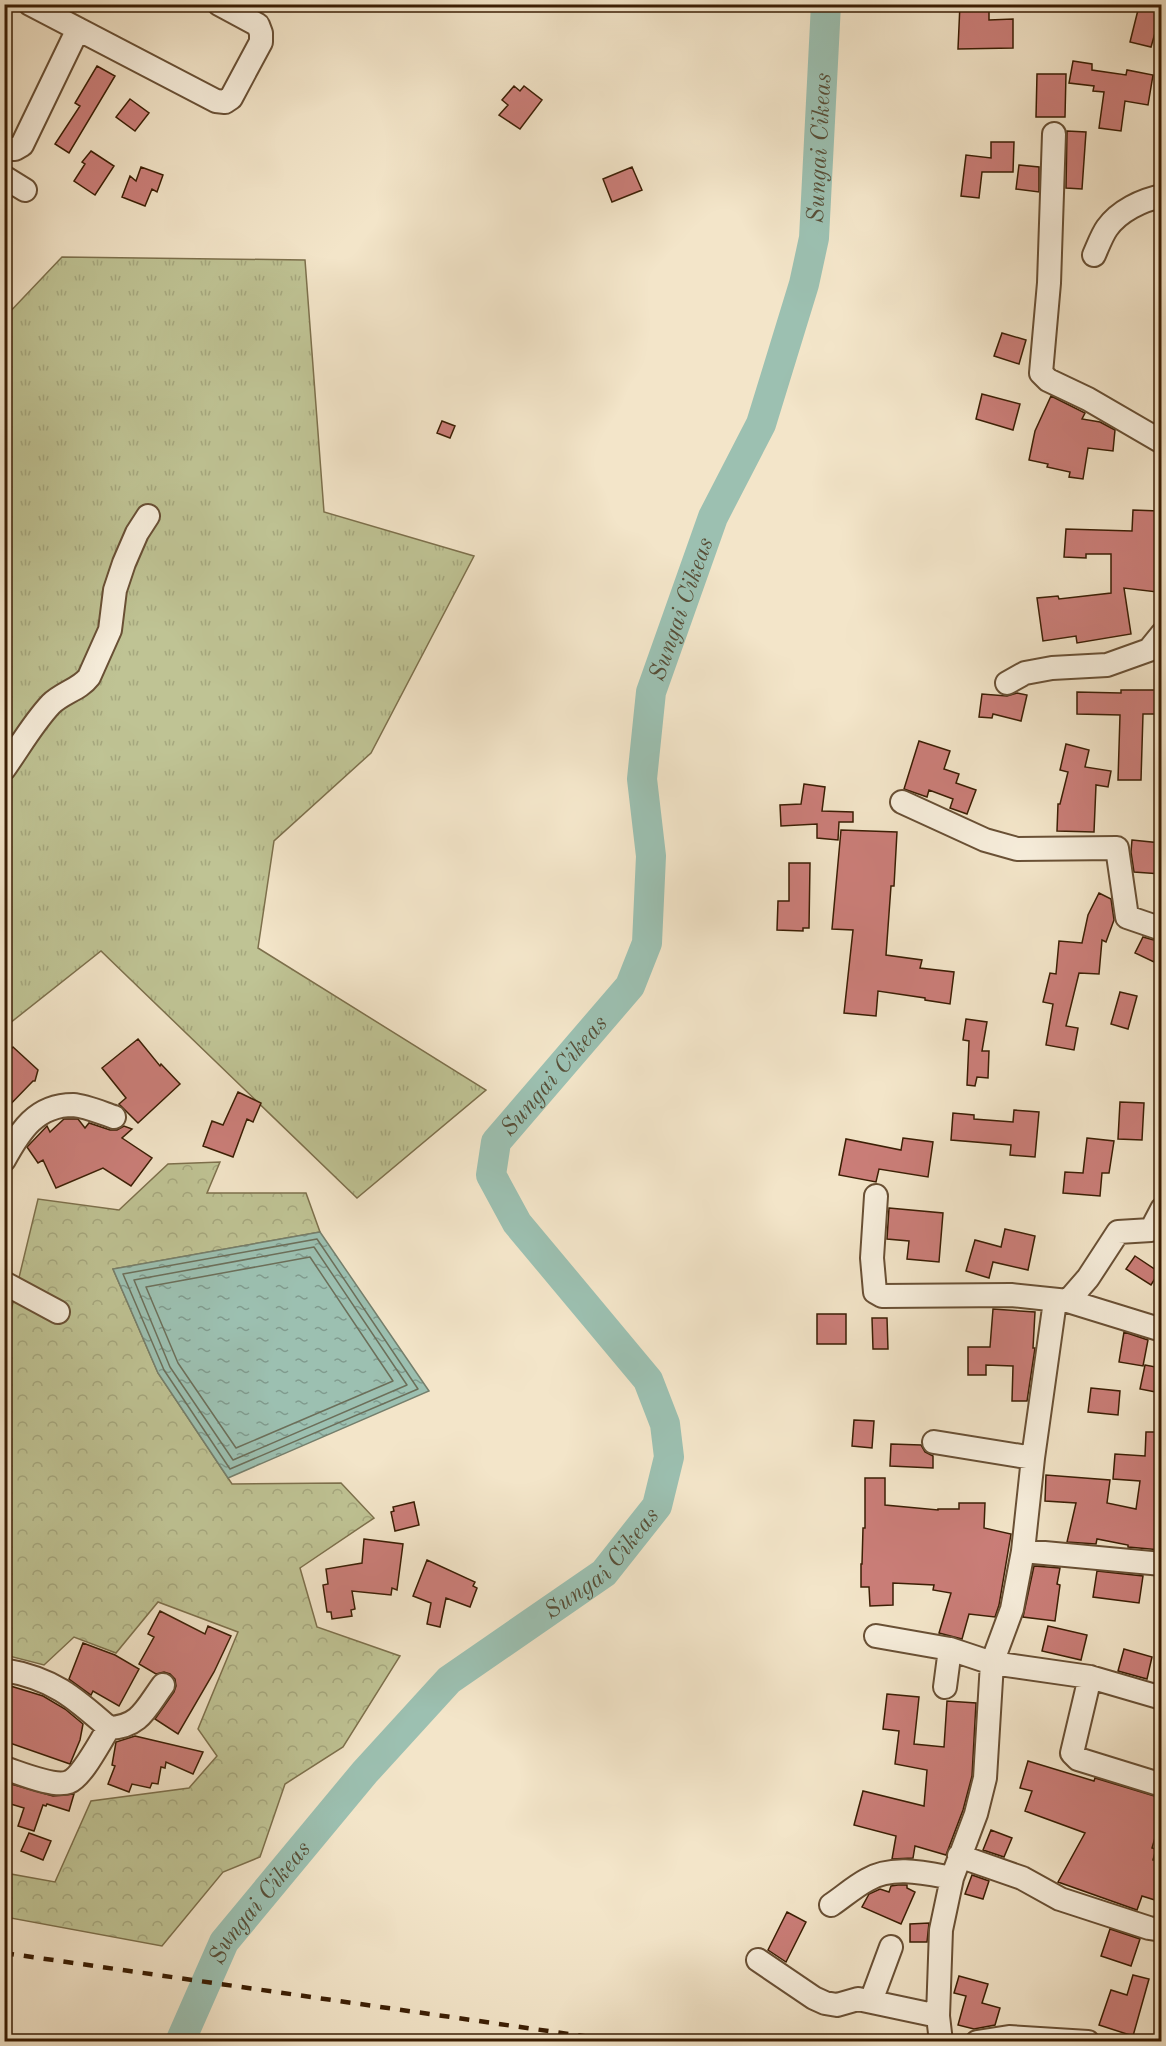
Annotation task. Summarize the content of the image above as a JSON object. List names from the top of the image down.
{
  "water": ["Sungai Cikeas"]
}
